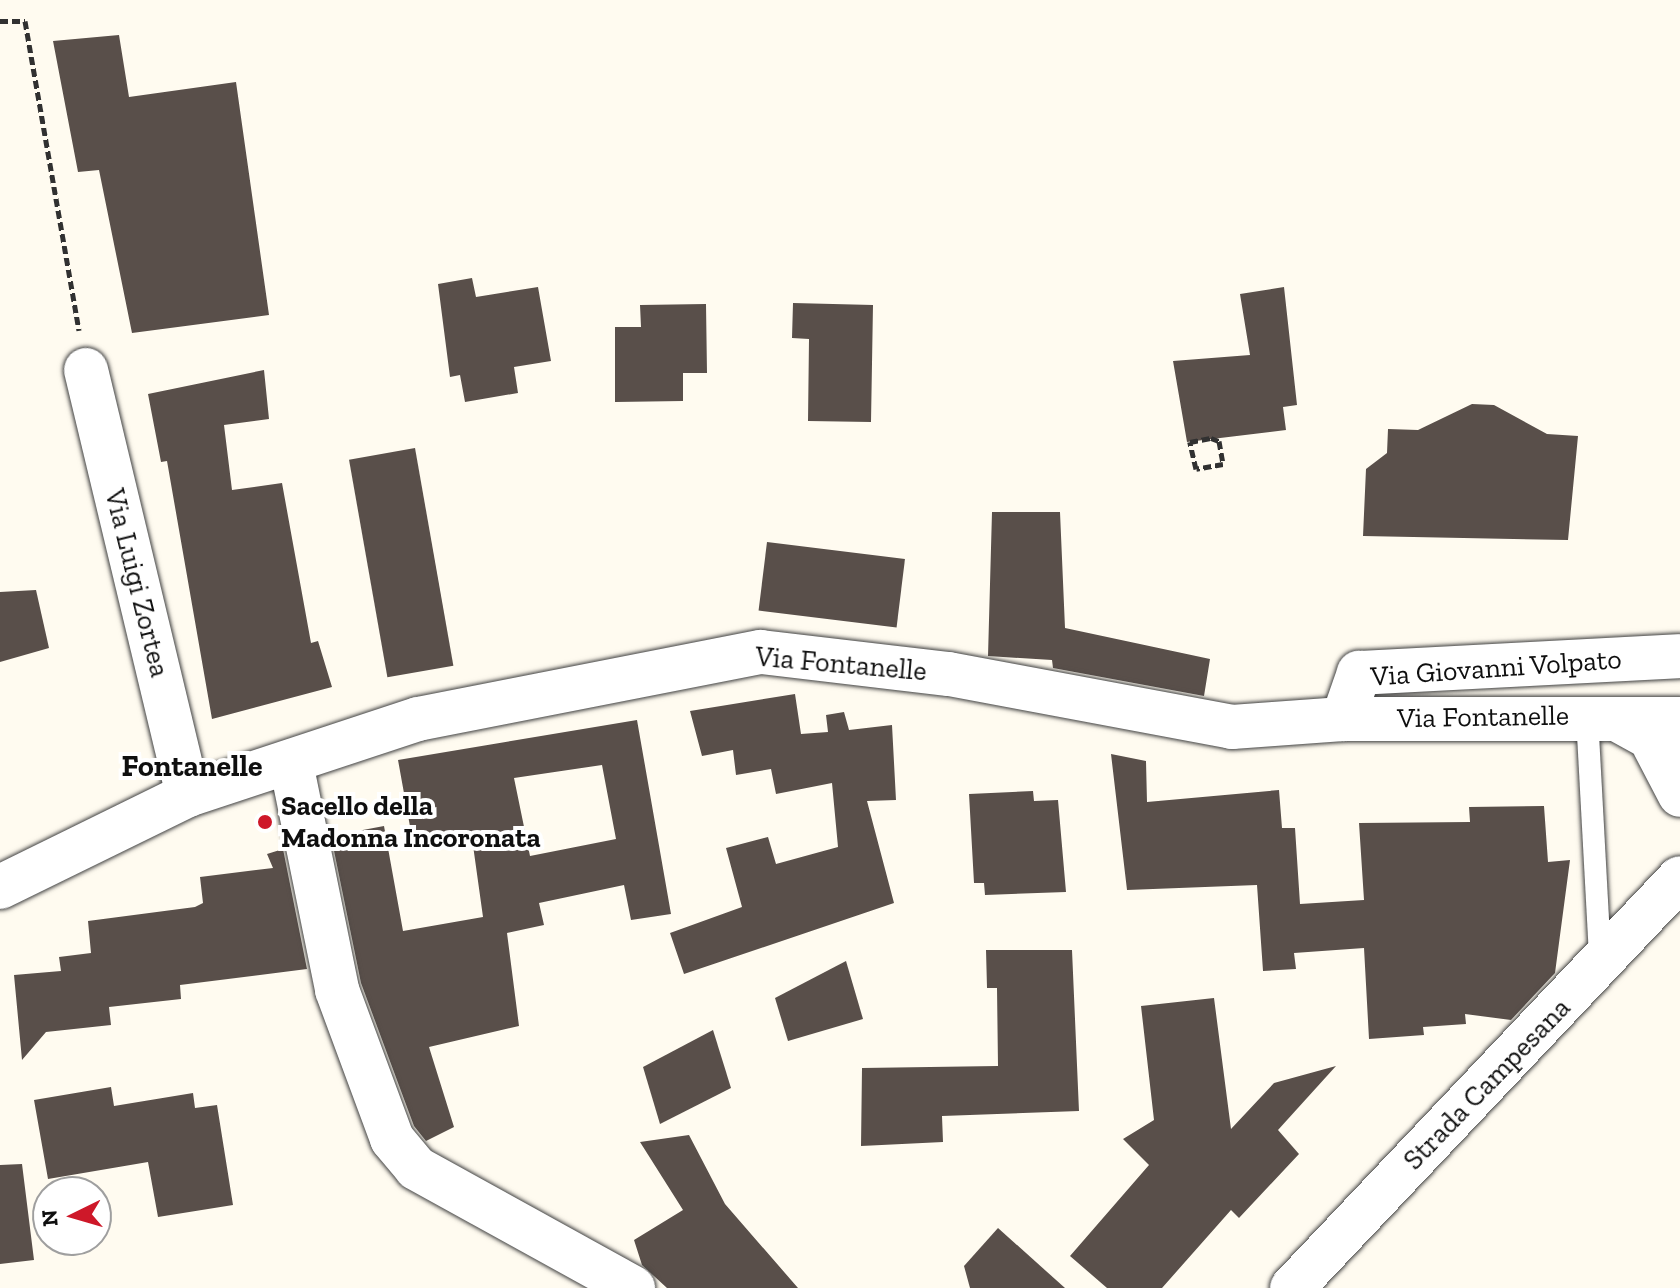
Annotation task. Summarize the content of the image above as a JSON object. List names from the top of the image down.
{
  "streets": {
    "street": [
      "Via Luigi Zortea",
      "Via Fontanelle",
      "Via Giovanni Volpato",
      "Strada Campesana"
    ]
  },
  "crossings": [
    ["Via Luigi Zortea", "Via Fontanelle"],
    ["Via Fontanelle", "Via Giovanni Volpato"]
  ],
  "districts": ["Fontanelle"],
  "places": ["Sacello della Madonna Incoronata"],
  "north": "left"
}
